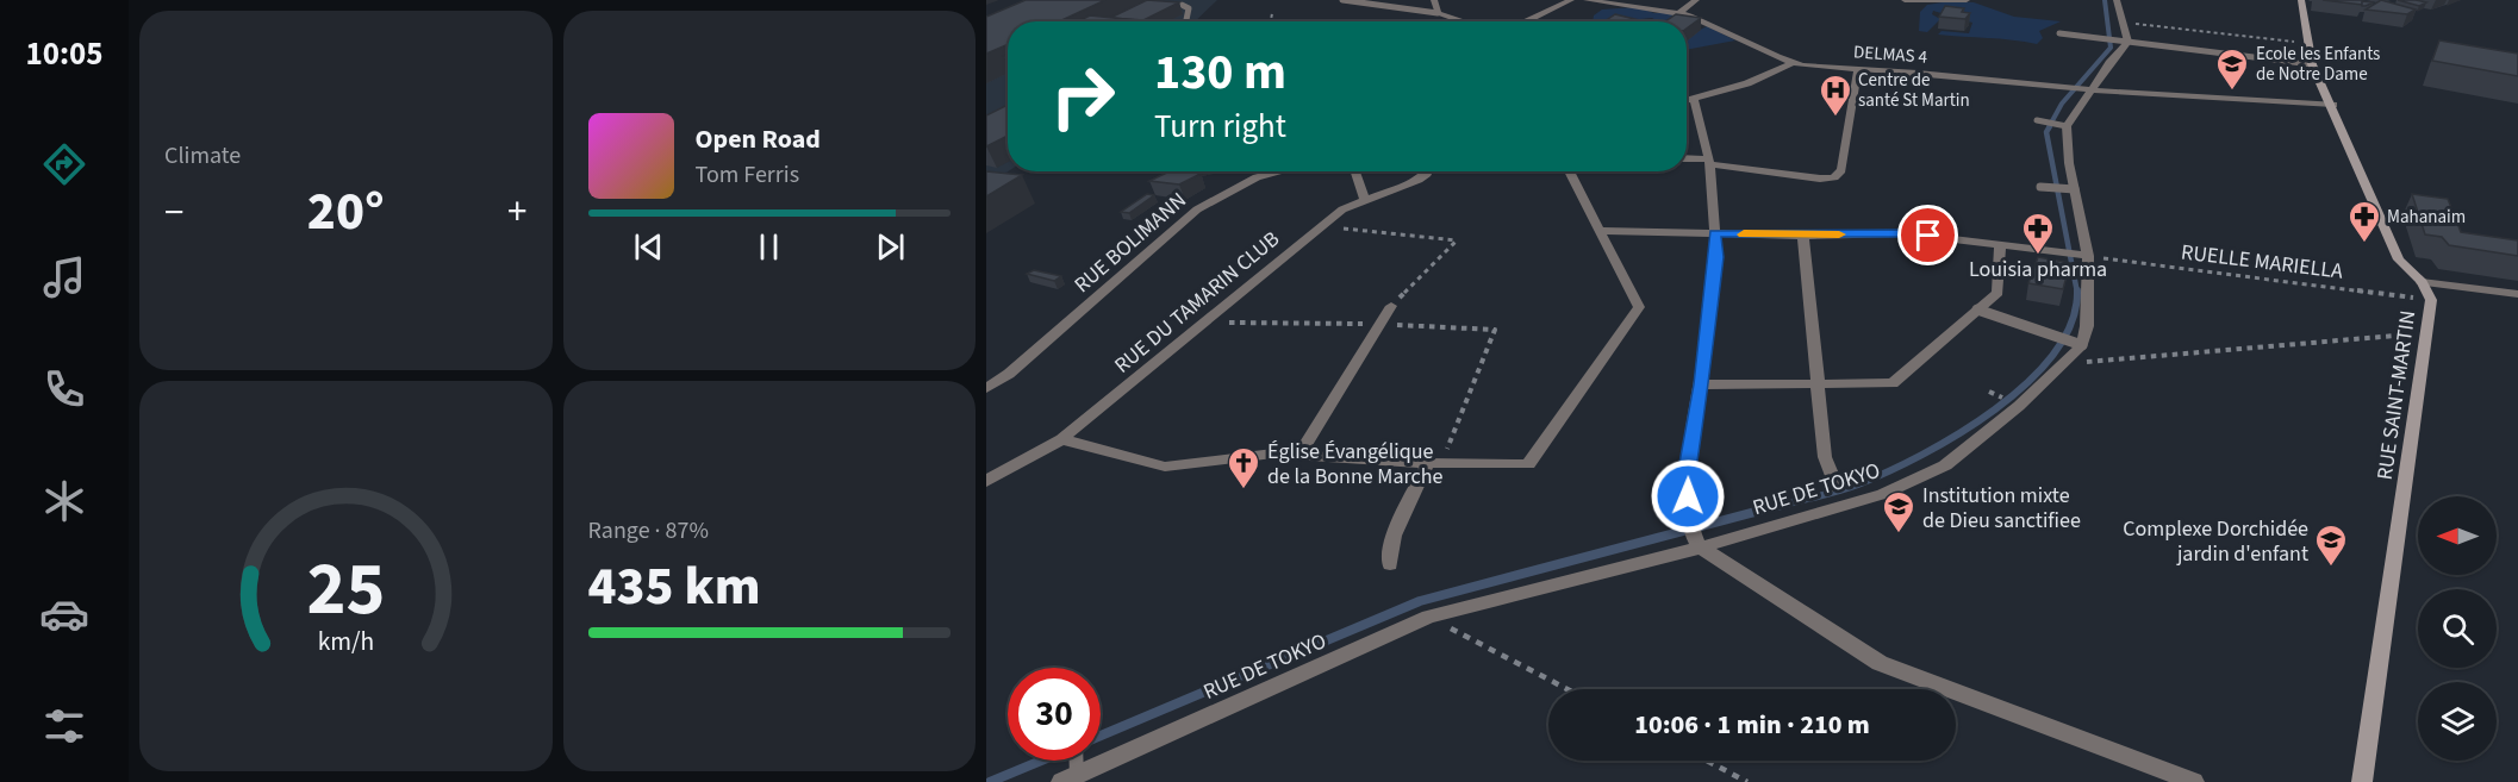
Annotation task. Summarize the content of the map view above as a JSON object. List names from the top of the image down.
{
  "streets": {
    "street": [
      "DELMAS 4",
      "RUE BOLIMANN",
      "RUE DU TAMARIN CLUB",
      "RUE SAINT-MARTIN",
      "RUE DE TOKYO"
    ],
    "path": ["RUELLE MARIELLA"]
  },
  "crossings": [
    ["DELMAS 4", "RUE SAINT-MARTIN"],
    ["RUELLE MARIELLA", "RUE SAINT-MARTIN"]
  ],
  "places": {
    "school or university": ["Ecole les Enfants de Notre Dame", "Institution mixte de Dieu sanctifiee", "Complexe Dorchidée jardin d'enfant"],
    "hospital": ["Centre de santé St Martin"],
    "pharmacy": ["Mahanaim", "Louisia pharma"],
    "church": ["Église Évangélique de la Bonne Marche"]
  },
  "north": "left",
  "page": {
    "tabs": "10:05",
    "tile": [
      "Climate",
      ["Range · 87%", "435 km"]
    ],
    "turn": ["130 m", "Turn right"],
    "song": ["Open Road", "Tom Ferris"],
    "heat": ["−", "20°", "+"],
    "limit": "30",
    "trip": "10:06 · 1 min · 210 m",
    "gauge": ["25", "km/h"]
  }
}
